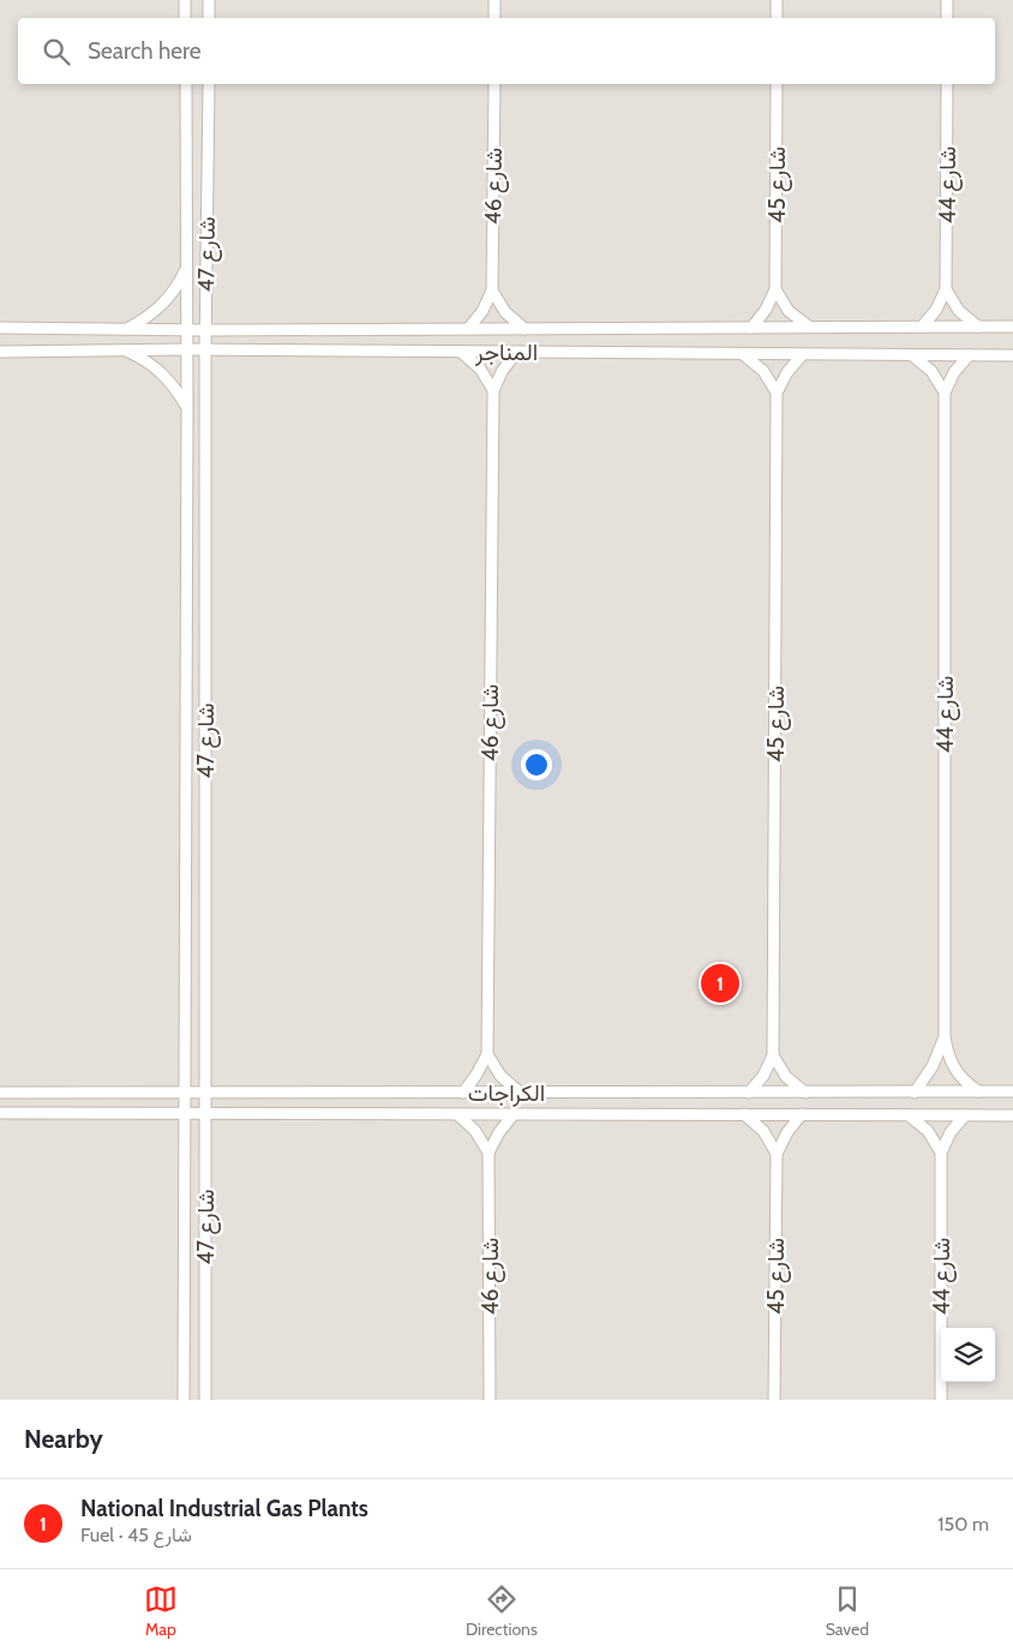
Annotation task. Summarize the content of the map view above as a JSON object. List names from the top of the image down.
{
  "streets": {
    "street": [
      "شارع 45",
      "شارع 44",
      "شارع 46",
      "شارع 47",
      "المناجر",
      "الكراجات"
    ]
  },
  "crossings": [
    ["شارع 45", "المناجر"],
    ["شارع 45", "الكراجات"],
    ["شارع 44", "المناجر"],
    ["شارع 44", "الكراجات"],
    ["شارع 46", "المناجر"],
    ["شارع 46", "الكراجات"],
    ["شارع 47", "المناجر"],
    ["شارع 47", "الكراجات"]
  ],
  "page": {
    "search": "Search here",
    "pins": "1",
    "heading": "Nearby",
    "list": [
      {
        "mark": "1",
        "name": "National Industrial Gas Plants",
        "note": "Fuel · شارع 45",
        "value": "150 m"
      }
    ],
    "nav": ["Map", "Directions", "Saved"]
  }
}
